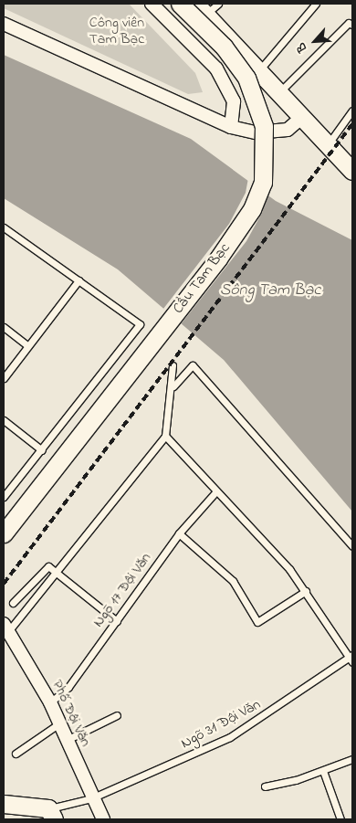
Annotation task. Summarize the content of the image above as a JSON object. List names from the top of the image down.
{
  "streets": {
    "main road": ["Cầu Tam Bạc"],
    "street": ["Phố Đội Văn"],
    "lane": ["Ngõ 17 Đội Văn", "Ngõ 31 Đội Văn"]
  },
  "crossings": [
    ["Ngõ 17 Đội Văn", "Phố Đội Văn"],
    ["Phố Đội Văn", "Ngõ 31 Đội Văn"]
  ],
  "water": ["Sông Tam Bạc"],
  "parks": ["Công viên Tam Bạc"],
  "north": "bottom left"
}
